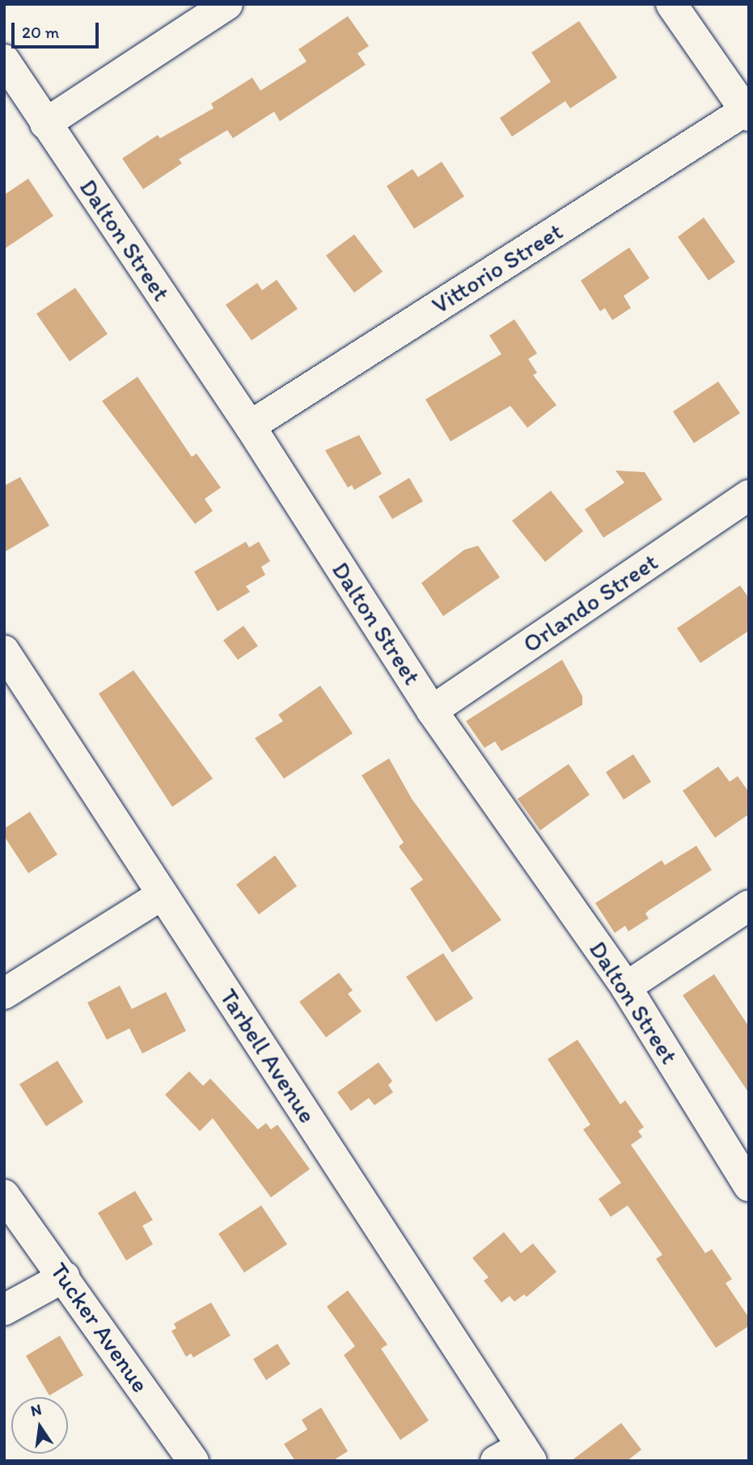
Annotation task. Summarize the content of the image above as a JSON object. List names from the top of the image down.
{
  "streets": {
    "street": [
      "Dalton Street",
      "Vittorio Street",
      "Orlando Street",
      "Tarbell Avenue",
      "Tucker Avenue"
    ]
  },
  "crossings": [
    ["Dalton Street", "Vittorio Street"],
    ["Dalton Street", "Orlando Street"]
  ],
  "scale_bar": "20 m",
  "north": "top"
}
